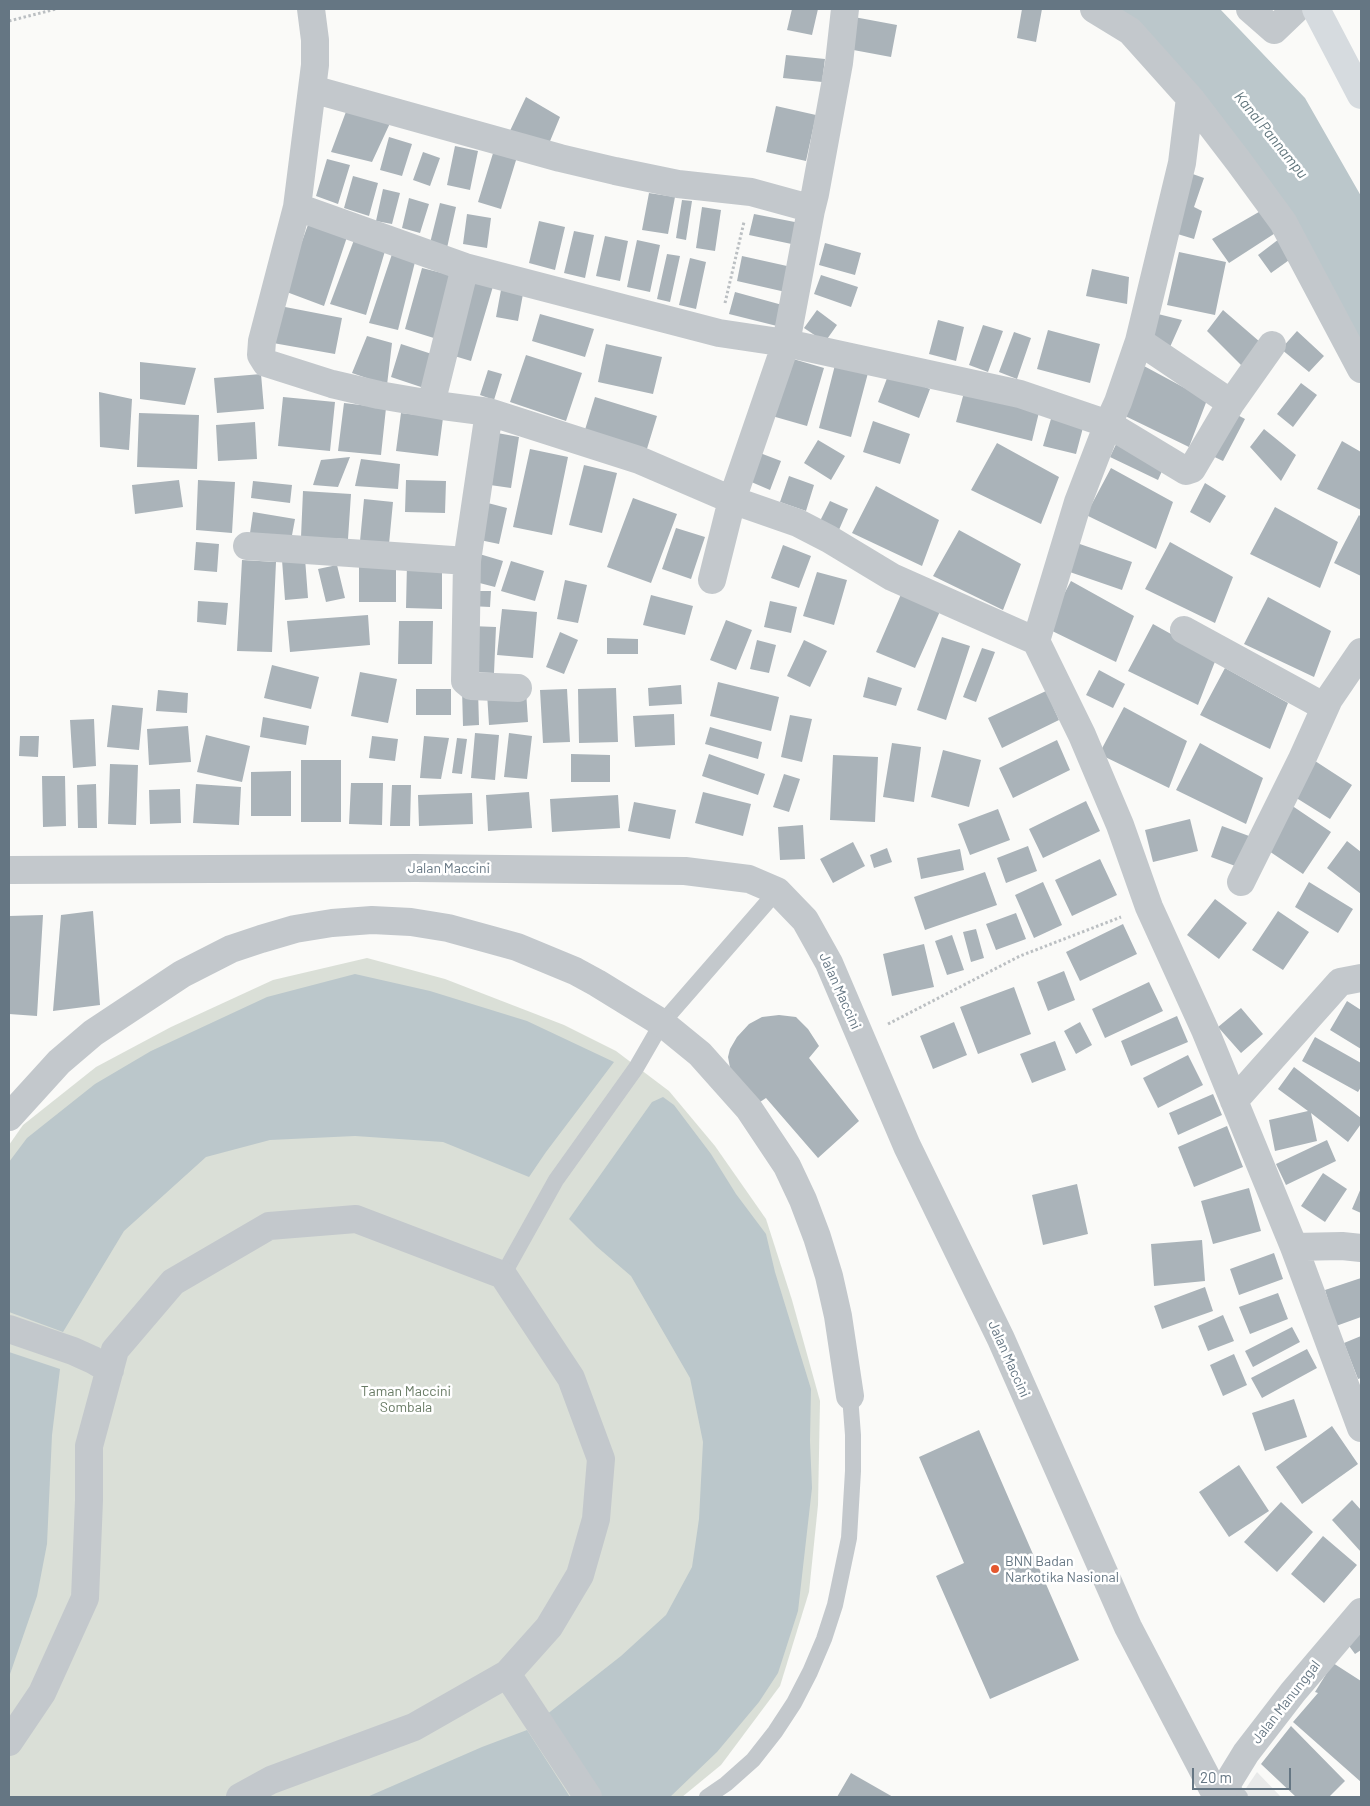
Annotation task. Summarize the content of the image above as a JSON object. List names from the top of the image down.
{
  "streets": {
    "street": ["Jalan Maccini", "Jalan Manunggal"]
  },
  "crossings": [
    ["Jalan Maccini", "Jalan Manunggal"]
  ],
  "water": ["Kanal Pannampu"],
  "parks": ["Taman Maccini Sombala"],
  "places": ["BNN Badan Narkotika Nasional"],
  "scale_bar": "20 m"
}
